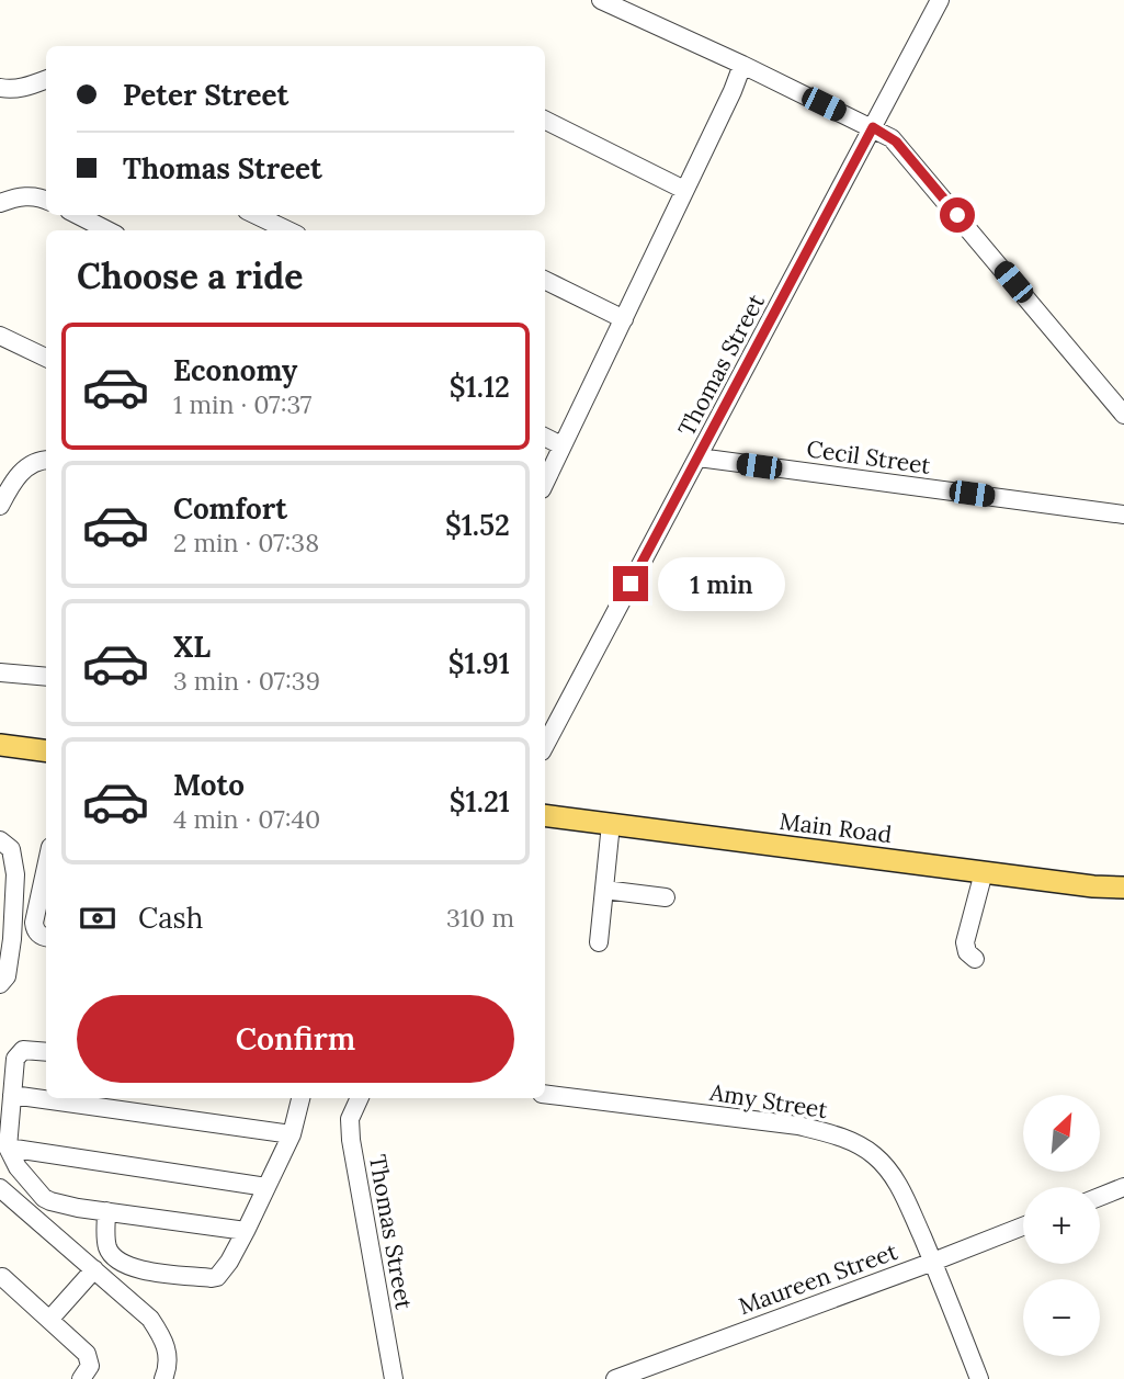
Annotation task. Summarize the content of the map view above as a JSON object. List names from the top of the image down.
{
  "streets": {
    "main road": ["Main Road"],
    "street": [
      "Thomas Street",
      "Cecil Street",
      "Amy Street",
      "Maureen Street"
    ]
  },
  "crossings": [
    ["Thomas Street", "Cecil Street"],
    ["Amy Street", "Maureen Street"]
  ],
  "north": "top right",
  "page": {
    "banner": ["Peter Street", "Thomas Street"],
    "heading": "Choose a ride",
    "list": [
      {
        "name": "Economy",
        "note": "1 min · 07:37",
        "value": "$1.12"
      },
      {
        "name": "Comfort",
        "note": "2 min · 07:38",
        "value": "$1.52"
      },
      {
        "name": "XL",
        "note": "3 min · 07:39",
        "value": "$1.91"
      },
      {
        "name": "Moto",
        "note": "4 min · 07:40",
        "value": "$1.21"
      }
    ],
    "bubble": "1 min",
    "pay": ["Cash", "310 m"],
    "buttons": "Confirm",
    "map_buttons": ["+", "−"]
  }
}
